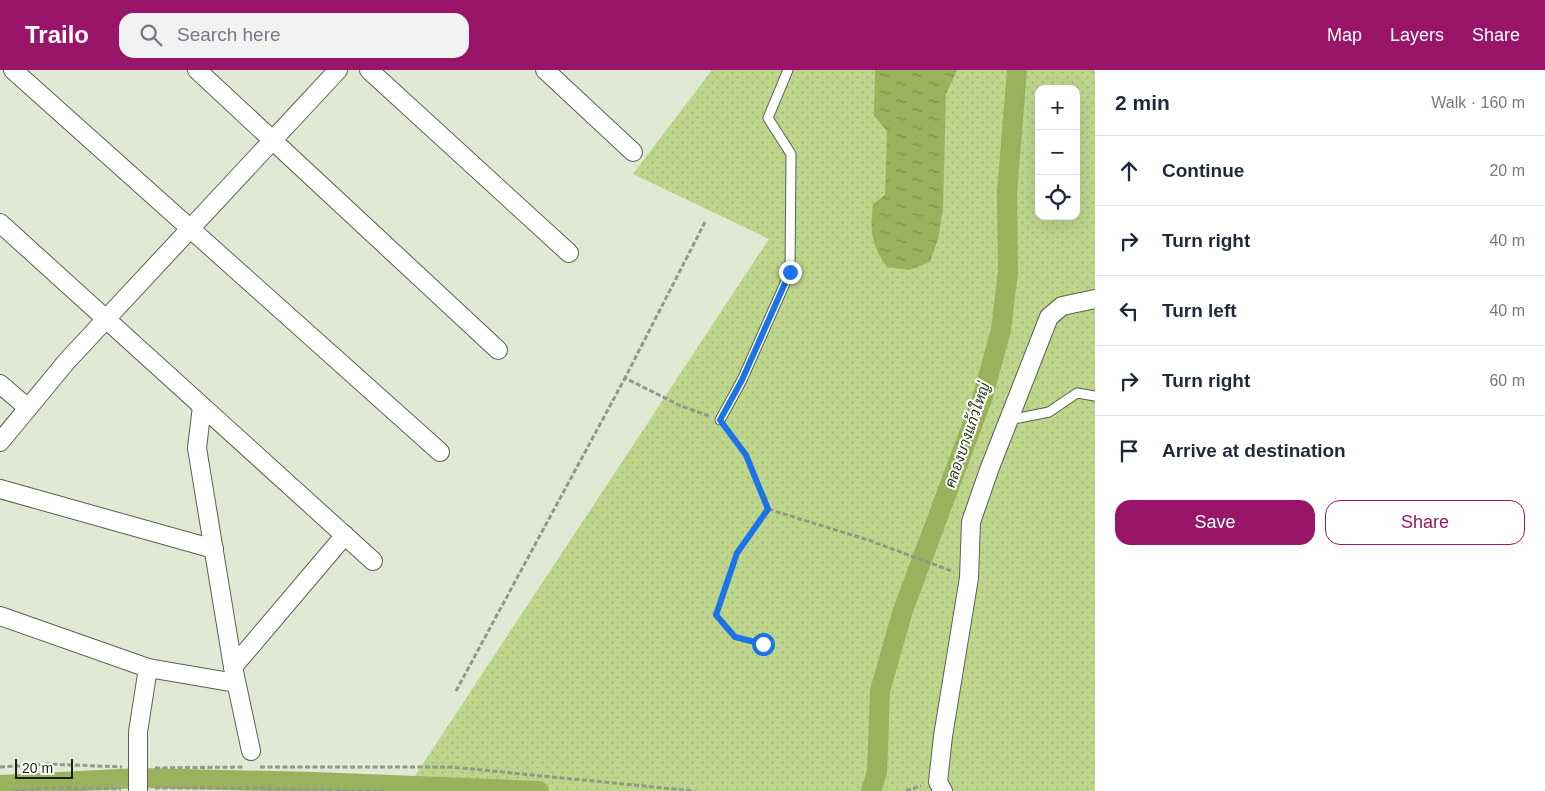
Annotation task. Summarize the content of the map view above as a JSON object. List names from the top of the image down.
{
  "water": ["คลองบางแก้วใหญ่"],
  "scale_bar": "20 m",
  "page": {
    "header": "Trailo",
    "search": "Search here",
    "nav": ["Map", "Layers", "Share"],
    "heading": ["2 min", "Walk · 160 m"],
    "map_buttons": ["+", "−"],
    "list": [
      ["Continue", "20 m"],
      ["Turn right", "40 m"],
      ["Turn left", "40 m"],
      ["Turn right", "60 m"],
      "Arrive at destination"
    ],
    "buttons": ["Save", "Share"],
    "scale": "20 m"
  }
}
